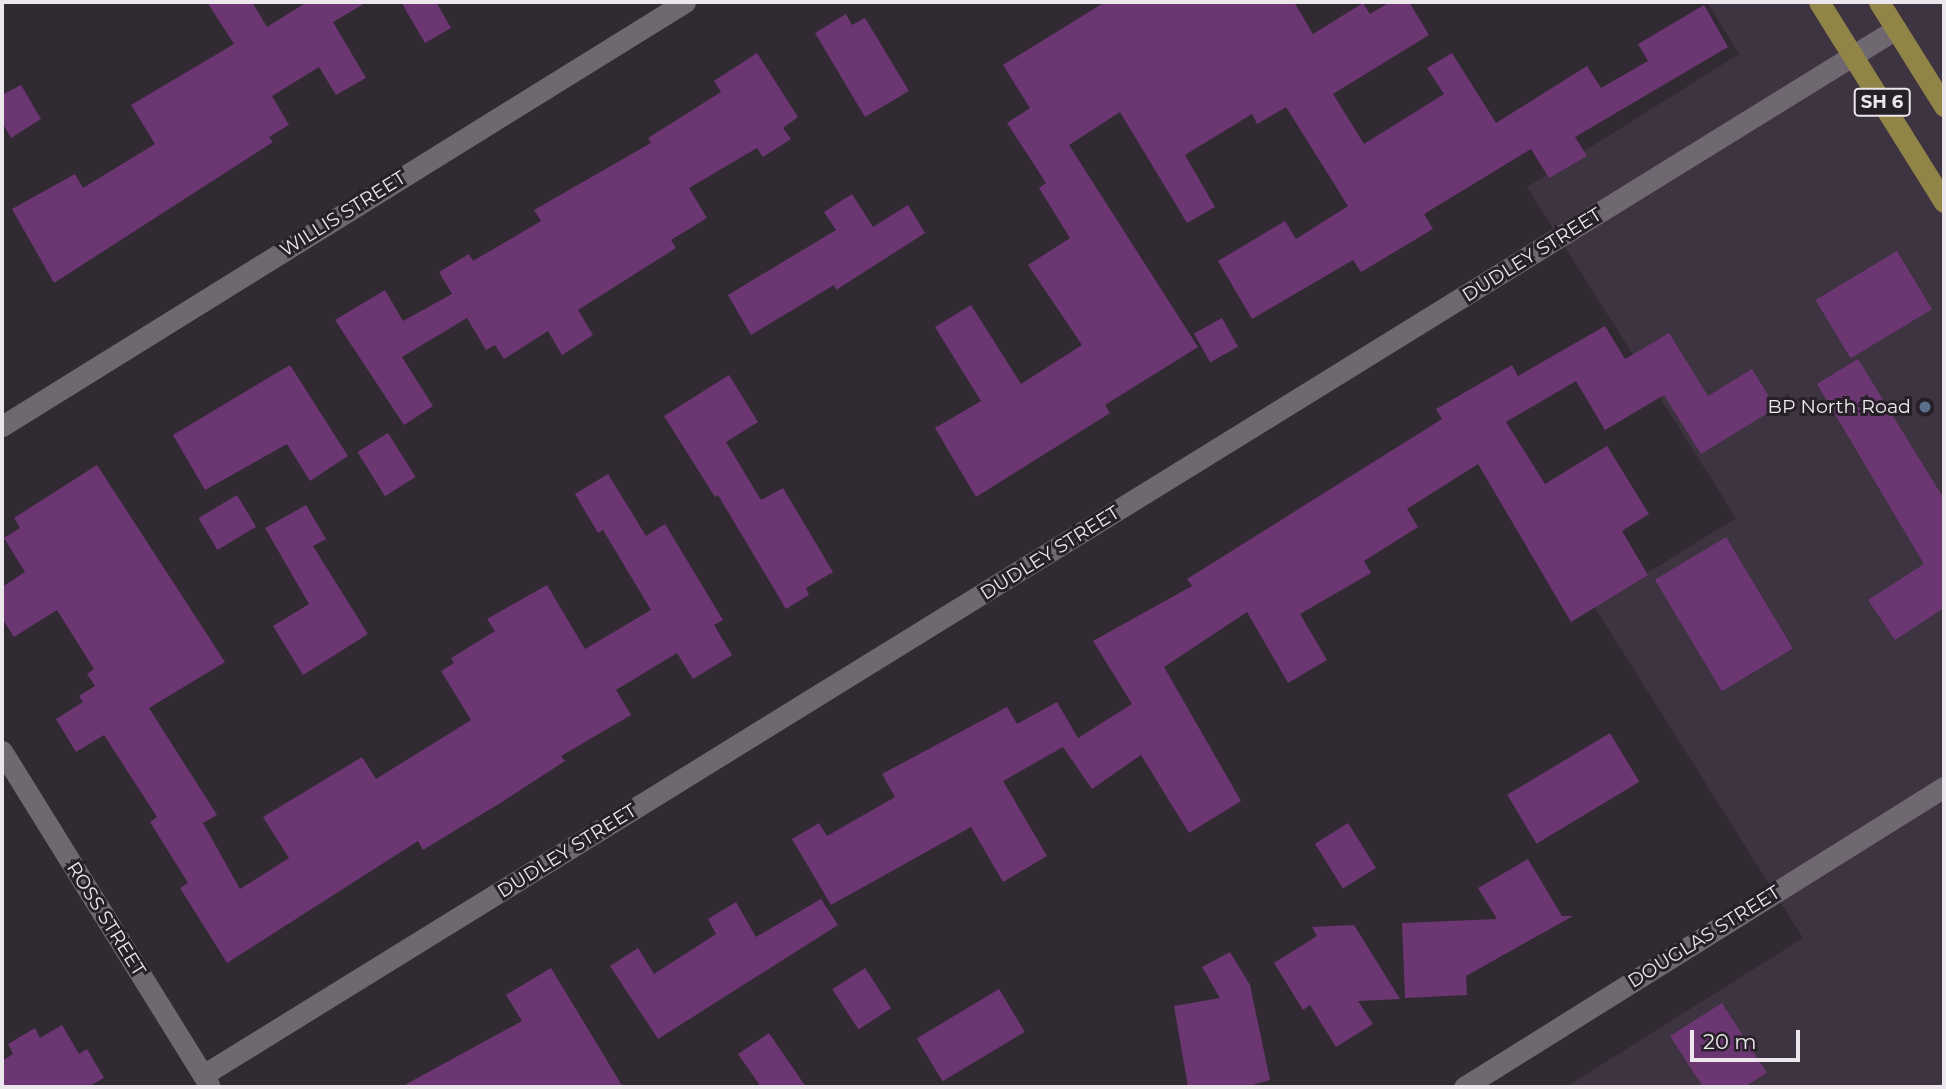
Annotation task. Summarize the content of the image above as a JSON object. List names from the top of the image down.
{
  "streets": {
    "main road": ["SH 6"],
    "street": [
      "WILLIS STREET",
      "DUDLEY STREET",
      "ROSS STREET",
      "DOUGLAS STREET"
    ]
  },
  "crossings": [
    ["SH 6", "DUDLEY STREET"],
    ["DUDLEY STREET", "ROSS STREET"]
  ],
  "places": ["BP North Road"],
  "scale_bar": "20 m"
}
